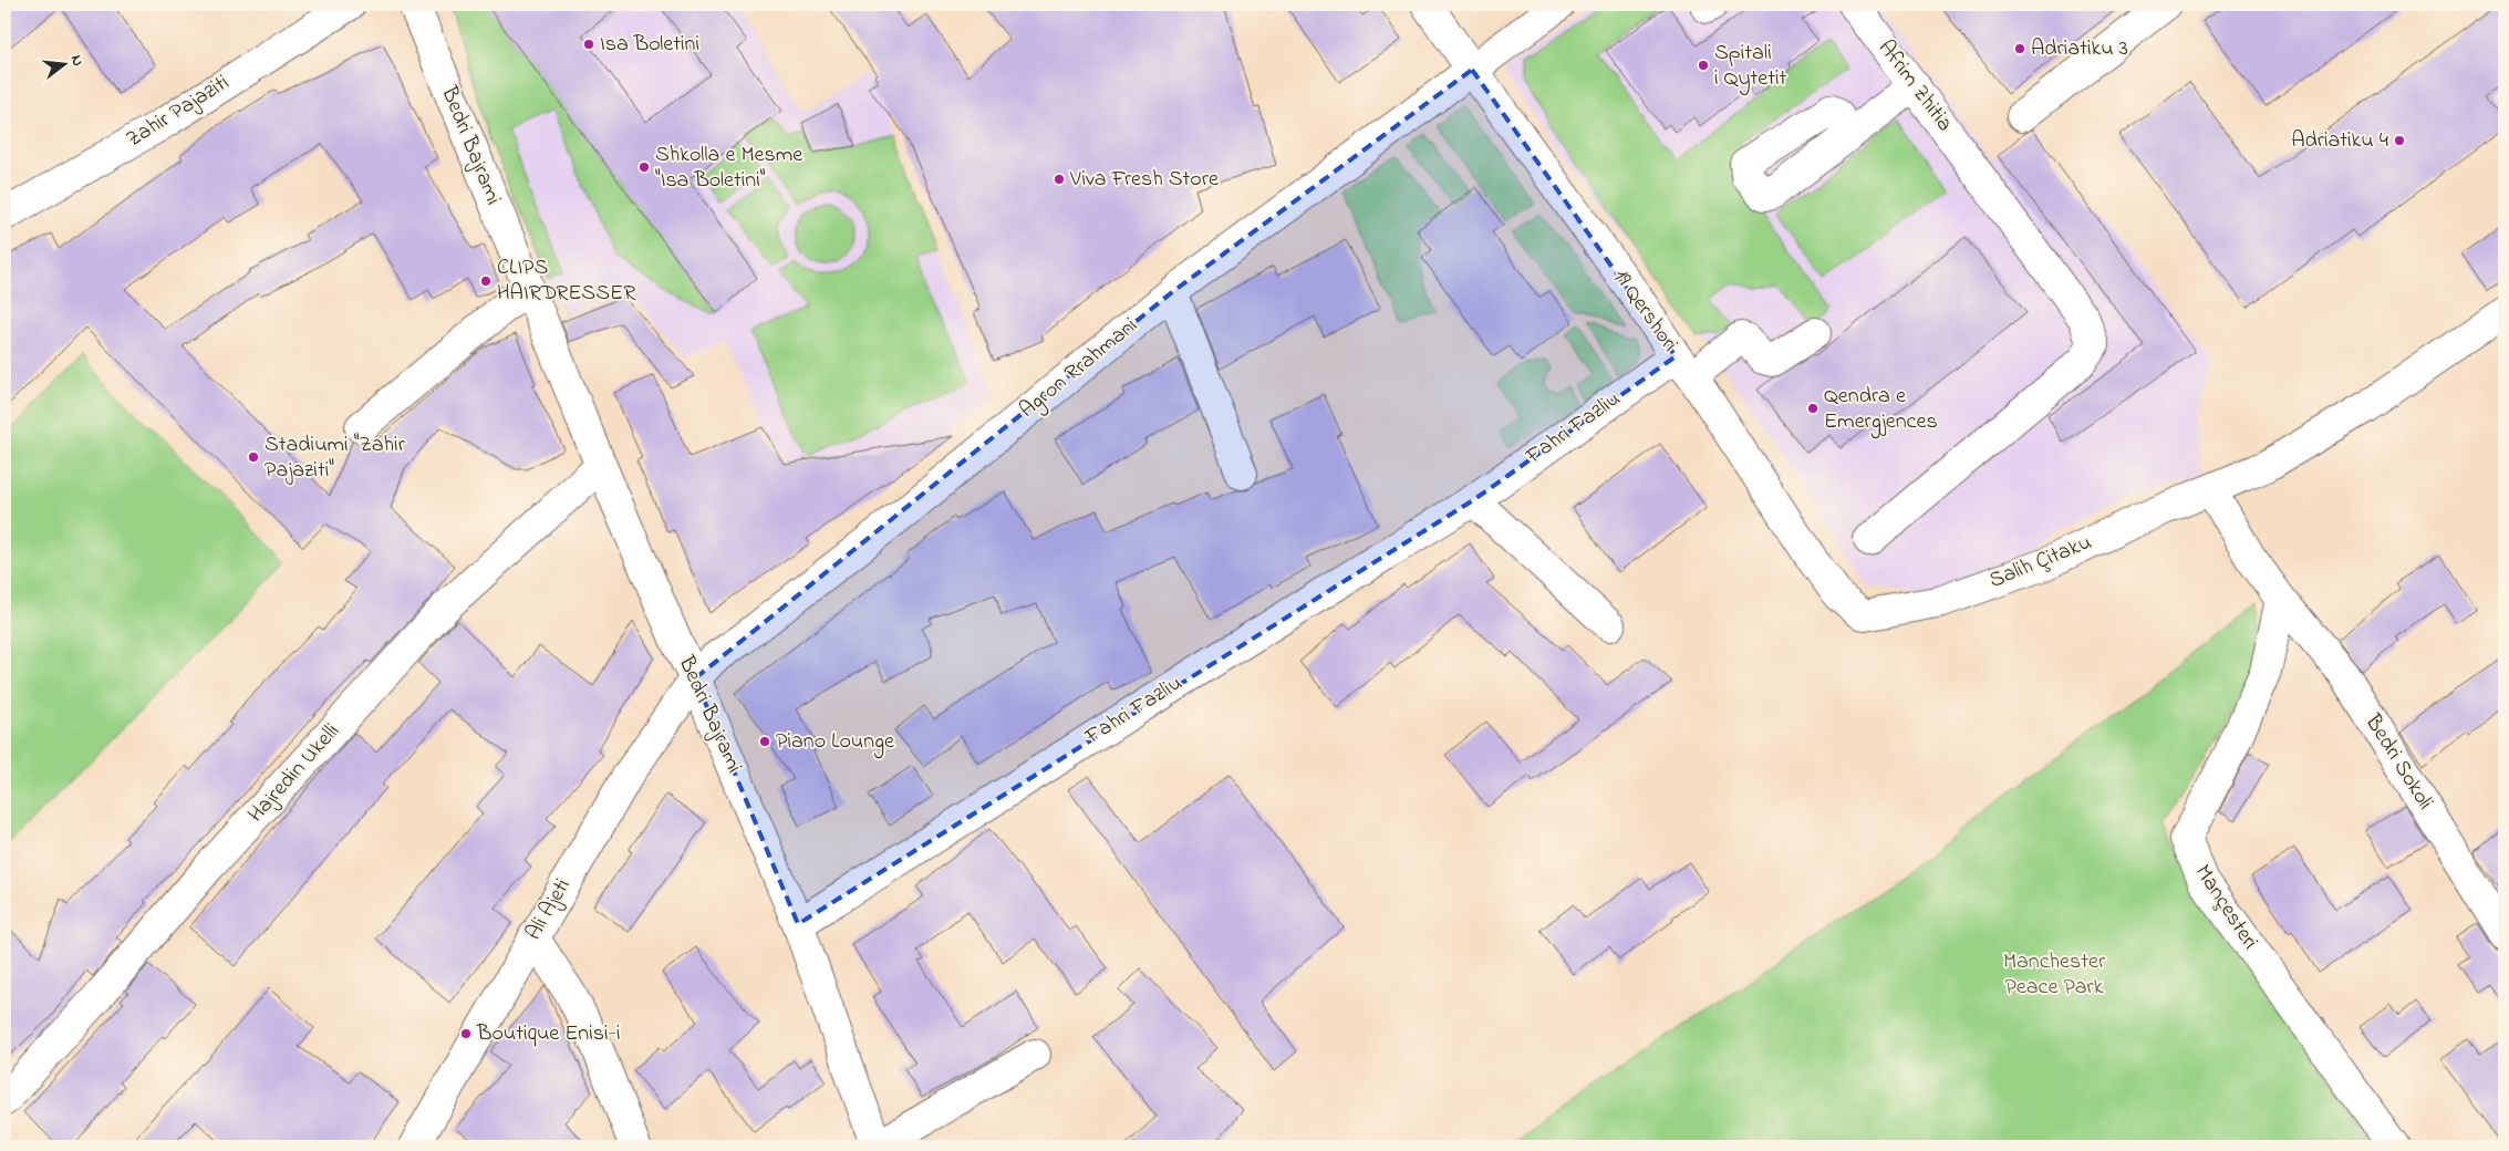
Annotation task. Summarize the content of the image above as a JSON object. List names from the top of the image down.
{
  "streets": {
    "street": [
      "Afrim Zhitia",
      "Zahir Pajaziti",
      "Bedri Bajrami",
      "19 Qershori",
      "Agron Rrahmani",
      "Fahri Fazliu",
      "Salih Çitaku",
      "Bedri Sokoli",
      "Hajredin Ukelli",
      "Mançesteri",
      "Ali Ajeti"
    ]
  },
  "crossings": [
    ["Bedri Bajrami", "Agron Rrahmani"],
    ["Bedri Bajrami", "Fahri Fazliu"],
    ["Bedri Bajrami", "Hajredin Ukelli"],
    ["Bedri Bajrami", "Ali Ajeti"],
    ["19 Qershori", "Agron Rrahmani"],
    ["19 Qershori", "Fahri Fazliu"],
    ["19 Qershori", "Salih Çitaku"],
    ["Agron Rrahmani", "Ali Ajeti"],
    ["Bedri Sokoli", "Mançesteri"]
  ],
  "parks": ["Manchester Peace Park"],
  "places": [
    "Isa Boletini",
    "Adriatiku 3",
    "Spitali i Qytetit",
    "Adriatiku 4",
    "Shkolla e Mesme \"Isa Boletini\"",
    "Viva Fresh Store",
    "CLIPS HAIRDRESSER",
    "Qendra e Emergjences",
    "Stadiumi \"Zahir Pajaziti\"",
    "Piano Lounge",
    "Boutique Enisi-i"
  ],
  "north": "right"
}
